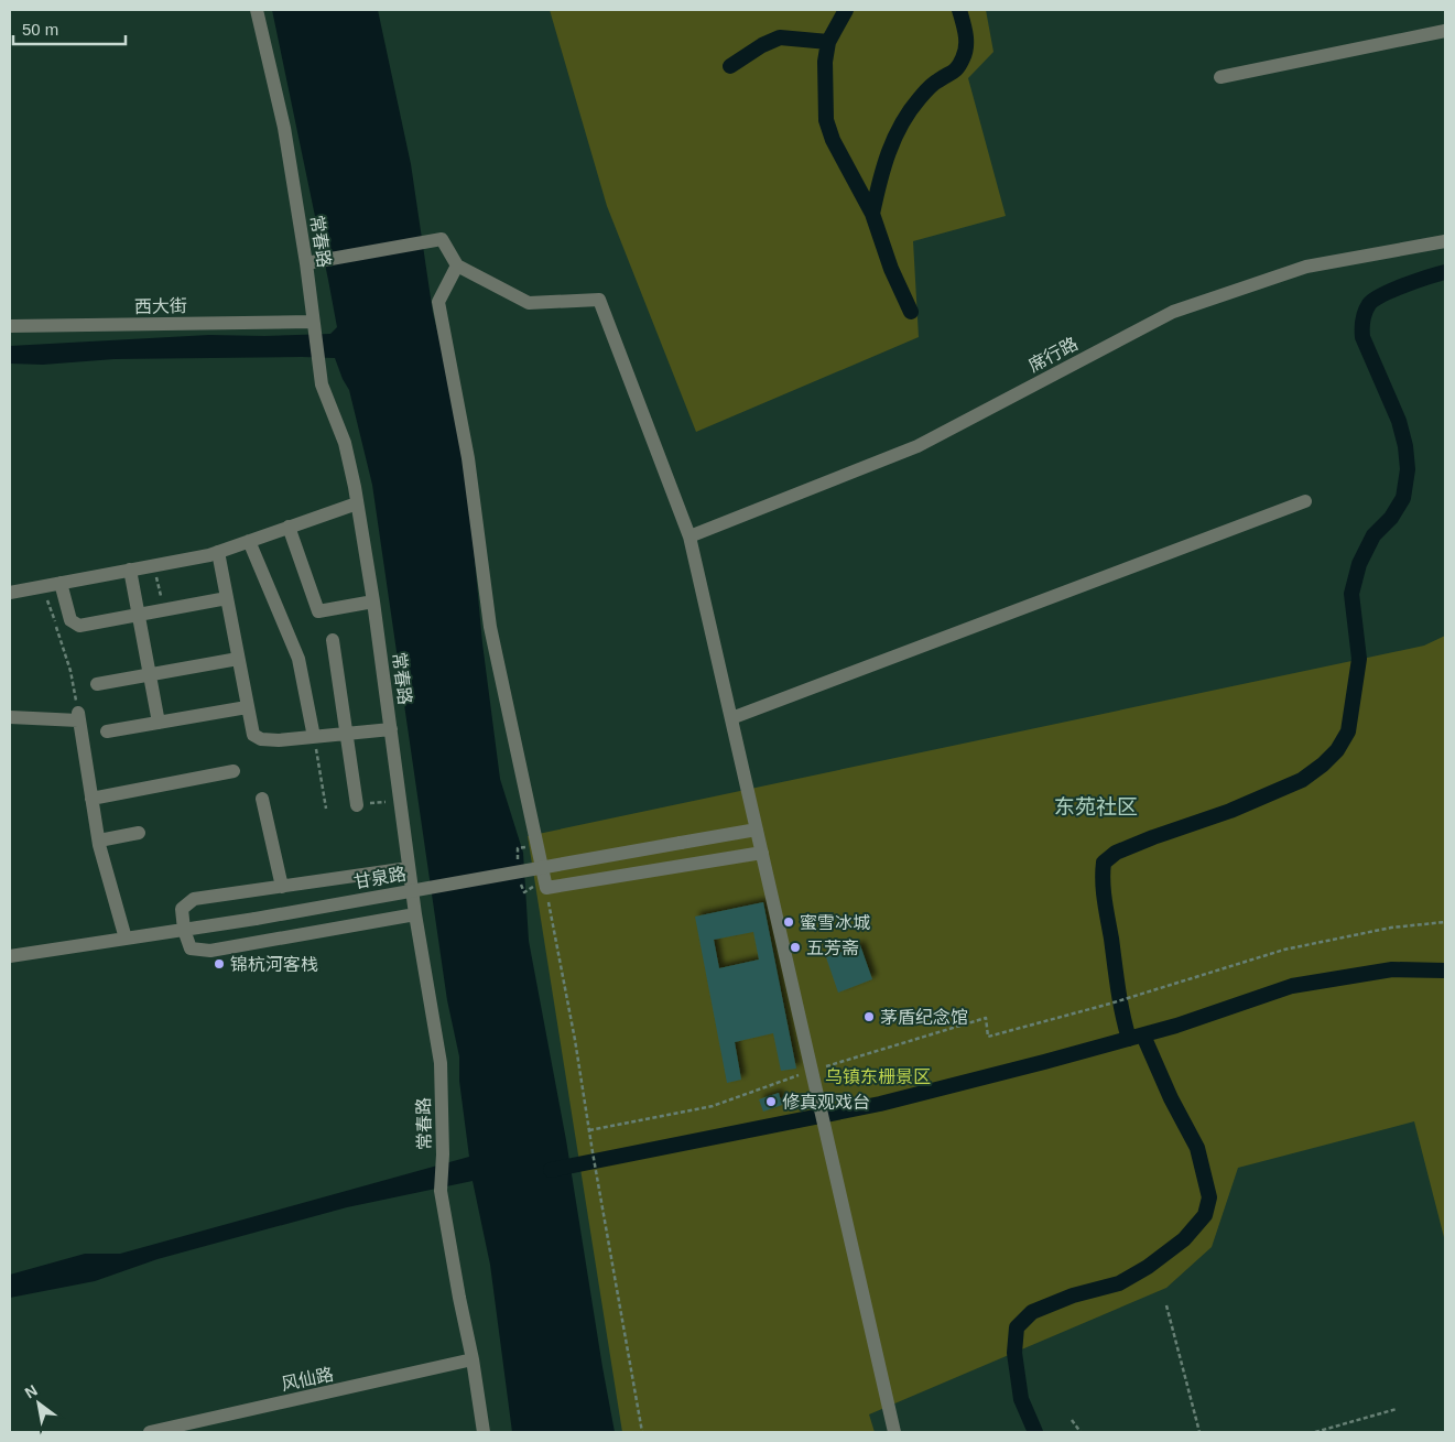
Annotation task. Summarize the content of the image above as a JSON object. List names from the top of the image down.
{
  "streets": {
    "street": [
      "常春路",
      "西大街",
      "席行路",
      "甘泉路",
      "风仙路"
    ]
  },
  "crossings": [
    ["常春路", "西大街"],
    ["常春路", "风仙路"]
  ],
  "districts": ["东苑社区"],
  "parks": ["乌镇东栅景区"],
  "places": [
    "蜜雪冰城",
    "五芳斋",
    "锦杭河客栈",
    "茅盾纪念馆",
    "修真观戏台"
  ],
  "scale_bar": "50 m",
  "north": "top left"
}
